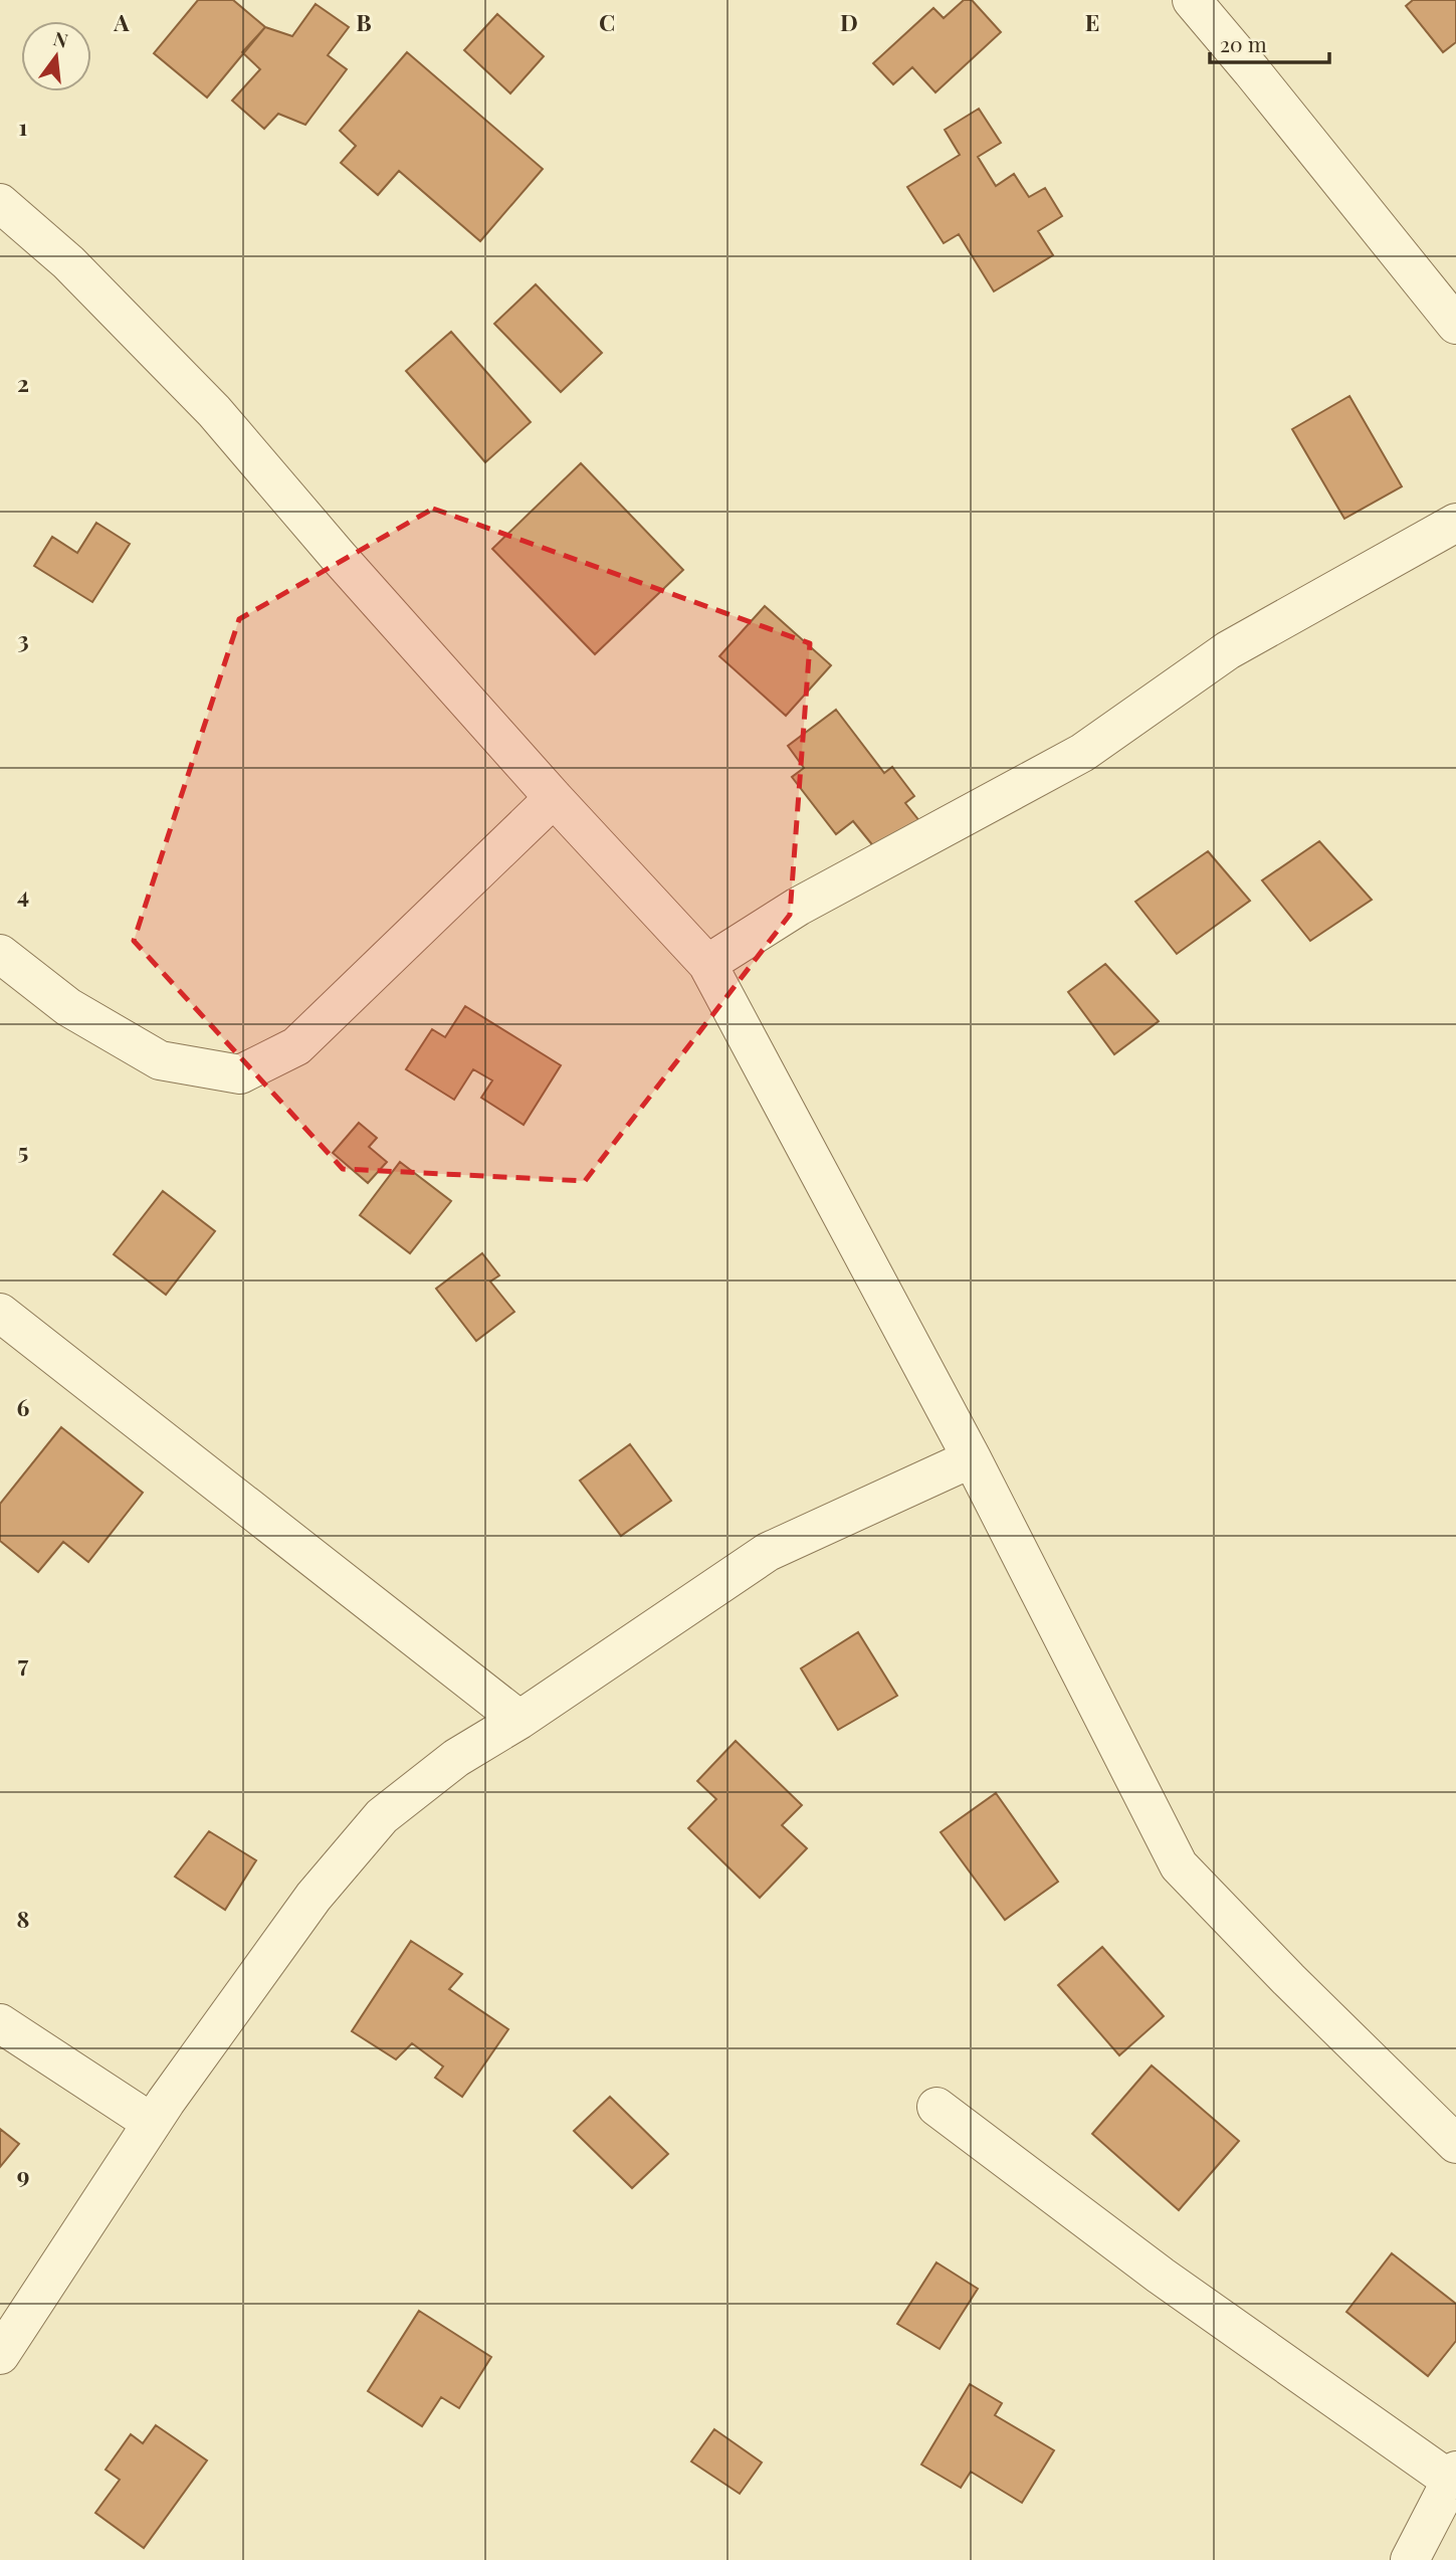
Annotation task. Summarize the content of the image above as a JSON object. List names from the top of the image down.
{
  "scale_bar": "20 m",
  "north": "top",
  "grid": {
    "columns": [
      "A",
      "B",
      "C",
      "D",
      "E"
    ],
    "rows": [
      "1",
      "2",
      "3",
      "4",
      "5",
      "6",
      "7",
      "8",
      "9"
    ]
  }
}
